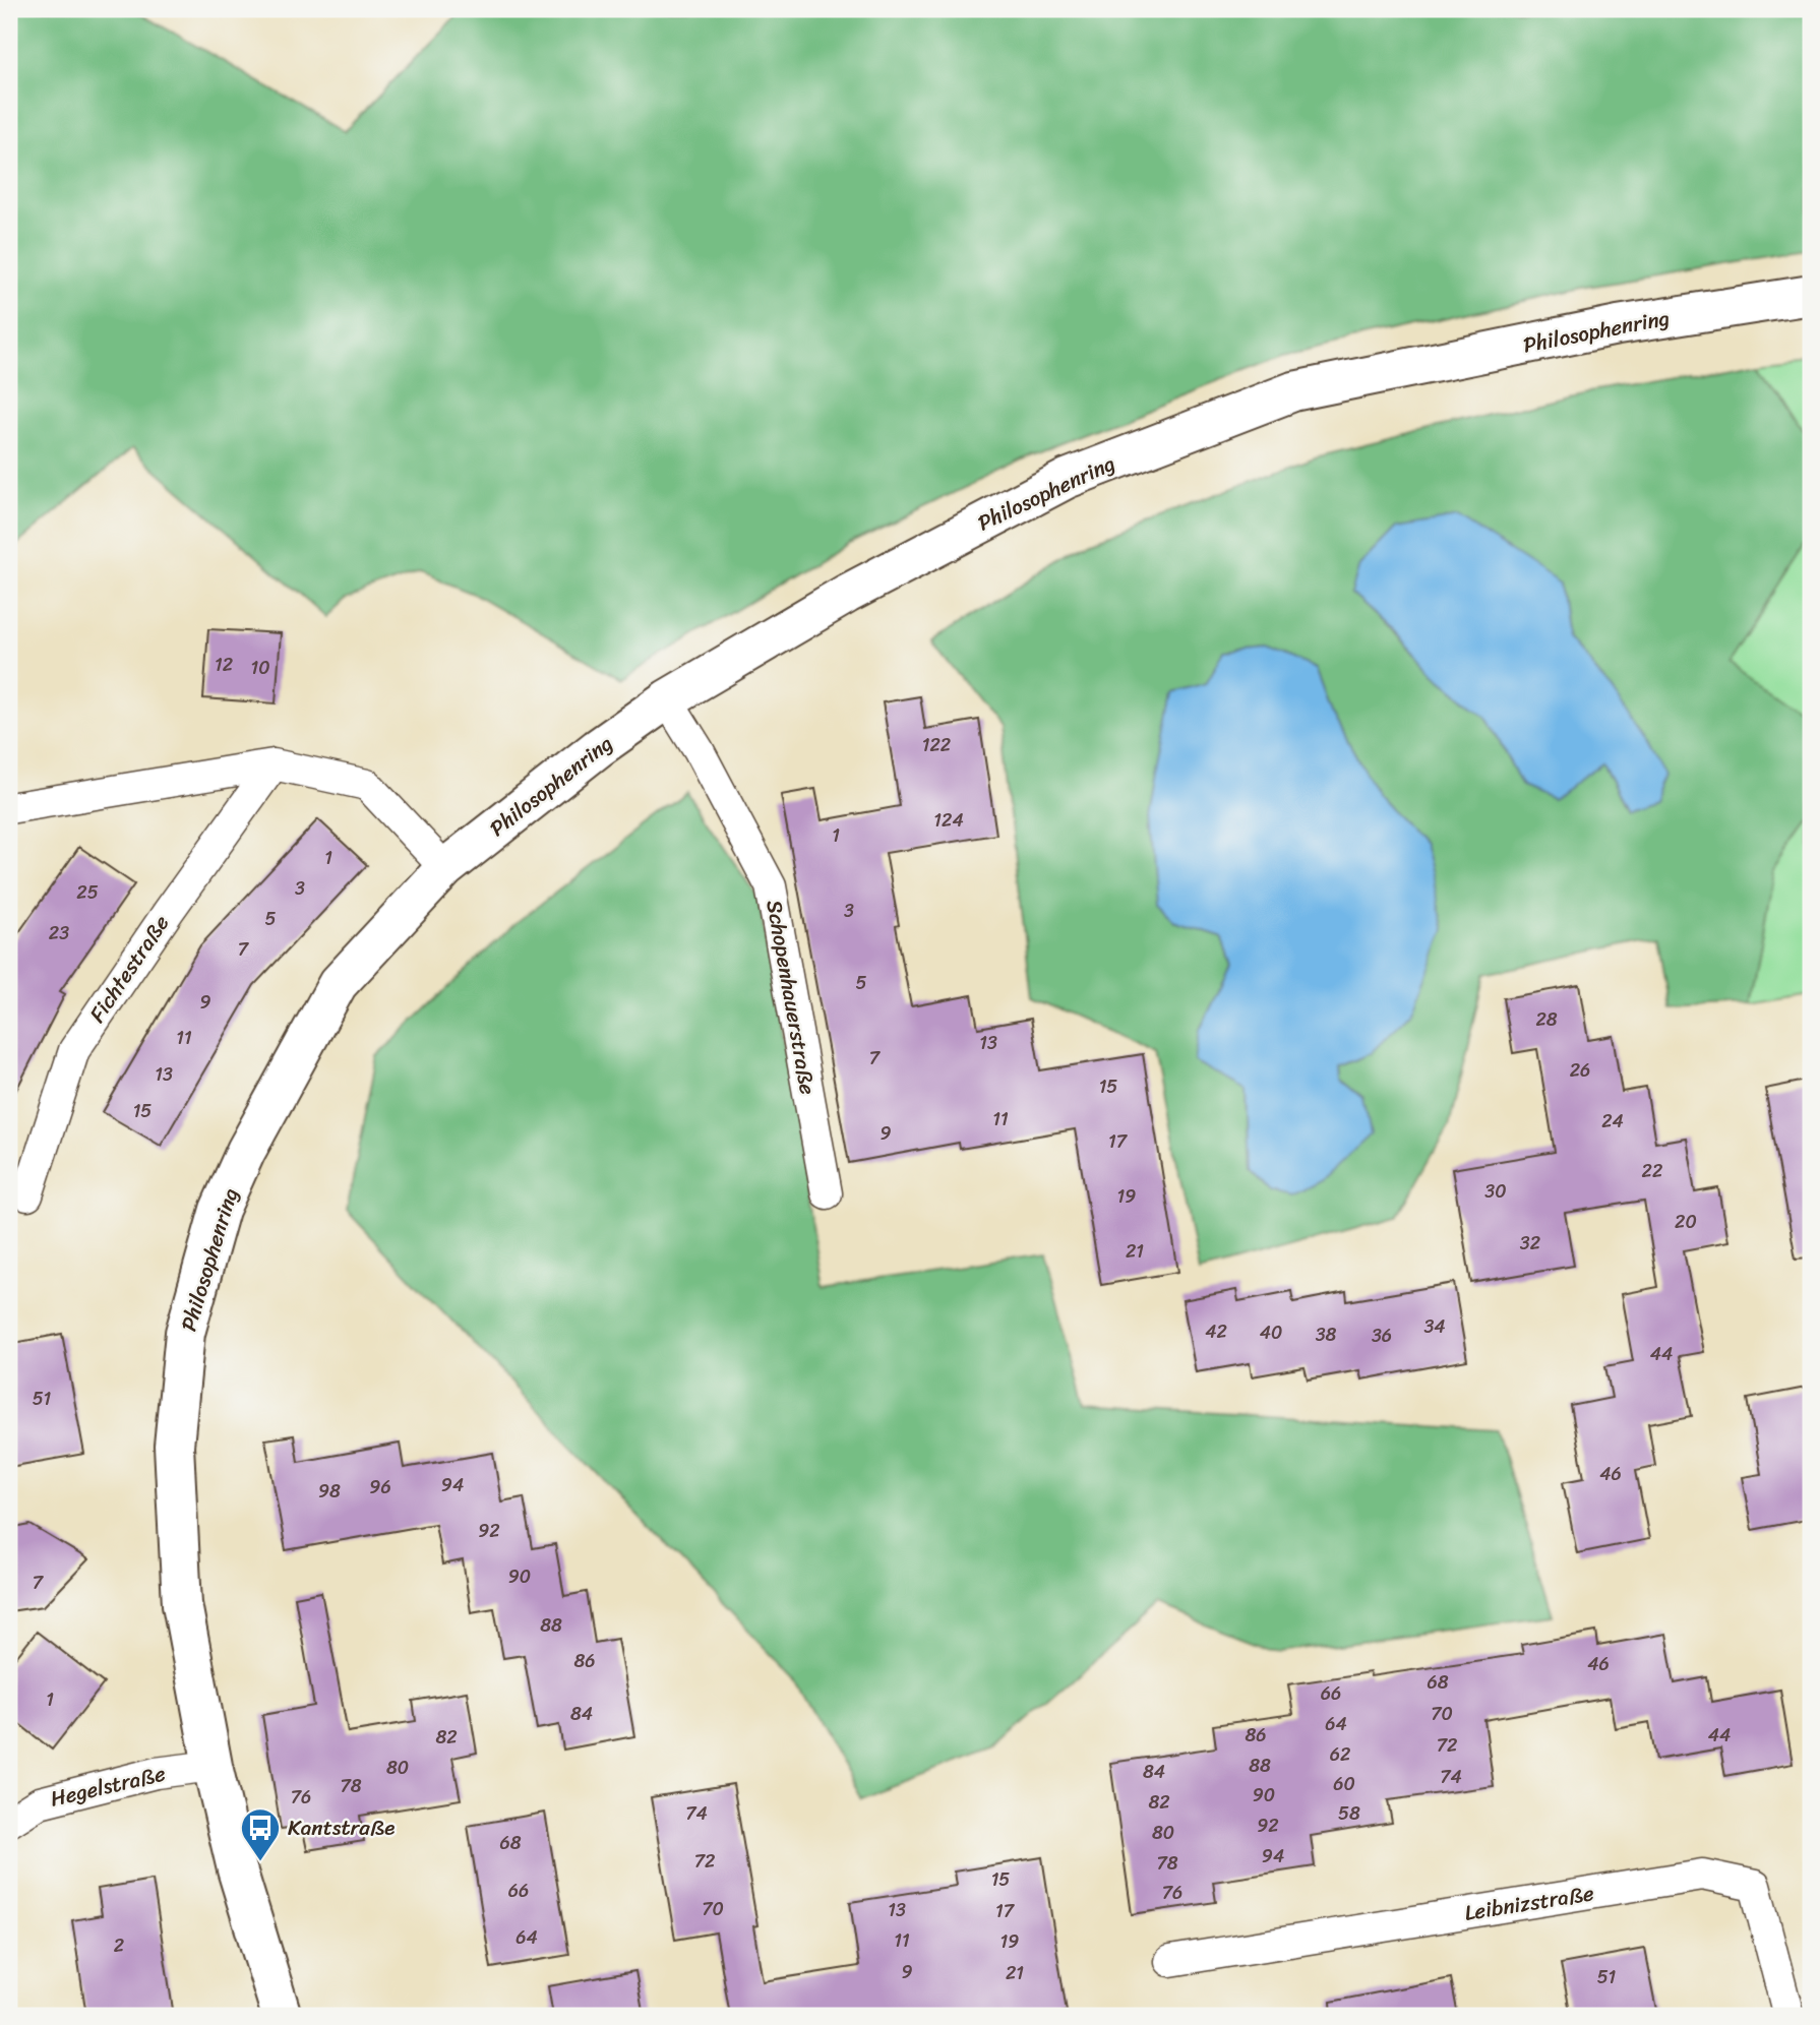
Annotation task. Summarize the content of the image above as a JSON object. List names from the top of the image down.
{
  "streets": {
    "street": [
      "Philosophenring",
      "Fichtestraße",
      "Schopenhauerstraße",
      "Hegelstraße",
      "Leibnizstraße"
    ]
  },
  "crossings": [
    ["Philosophenring", "Schopenhauerstraße"],
    ["Philosophenring", "Hegelstraße"]
  ],
  "places": {
    "bus stop": ["Kantstraße"]
  },
  "house_numbers": [
    "12",
    "10",
    "122",
    "124",
    "1",
    "1",
    "3",
    "25",
    "3",
    "5",
    "23",
    "7",
    "5",
    "9",
    "28",
    "11",
    "13",
    "7",
    "26",
    "13",
    "15",
    "15",
    "11",
    "24",
    "9",
    "17",
    "22",
    "30",
    "19",
    "20",
    "32",
    "21",
    "34",
    "42",
    "40",
    "38",
    "36",
    "44",
    "51",
    "46",
    "94",
    "96",
    "98",
    "92",
    "90",
    "7",
    "88",
    "86",
    "46",
    "68",
    "66",
    "1",
    "84",
    "70",
    "64",
    "86",
    "44",
    "82",
    "72",
    "62",
    "88",
    "80",
    "84",
    "74",
    "60",
    "78",
    "90",
    "76",
    "82",
    "74",
    "58",
    "92",
    "80",
    "68",
    "94",
    "72",
    "78",
    "15",
    "66",
    "76",
    "70",
    "13",
    "17",
    "64",
    "11",
    "19",
    "2",
    "9",
    "21",
    "51"
  ]
}
